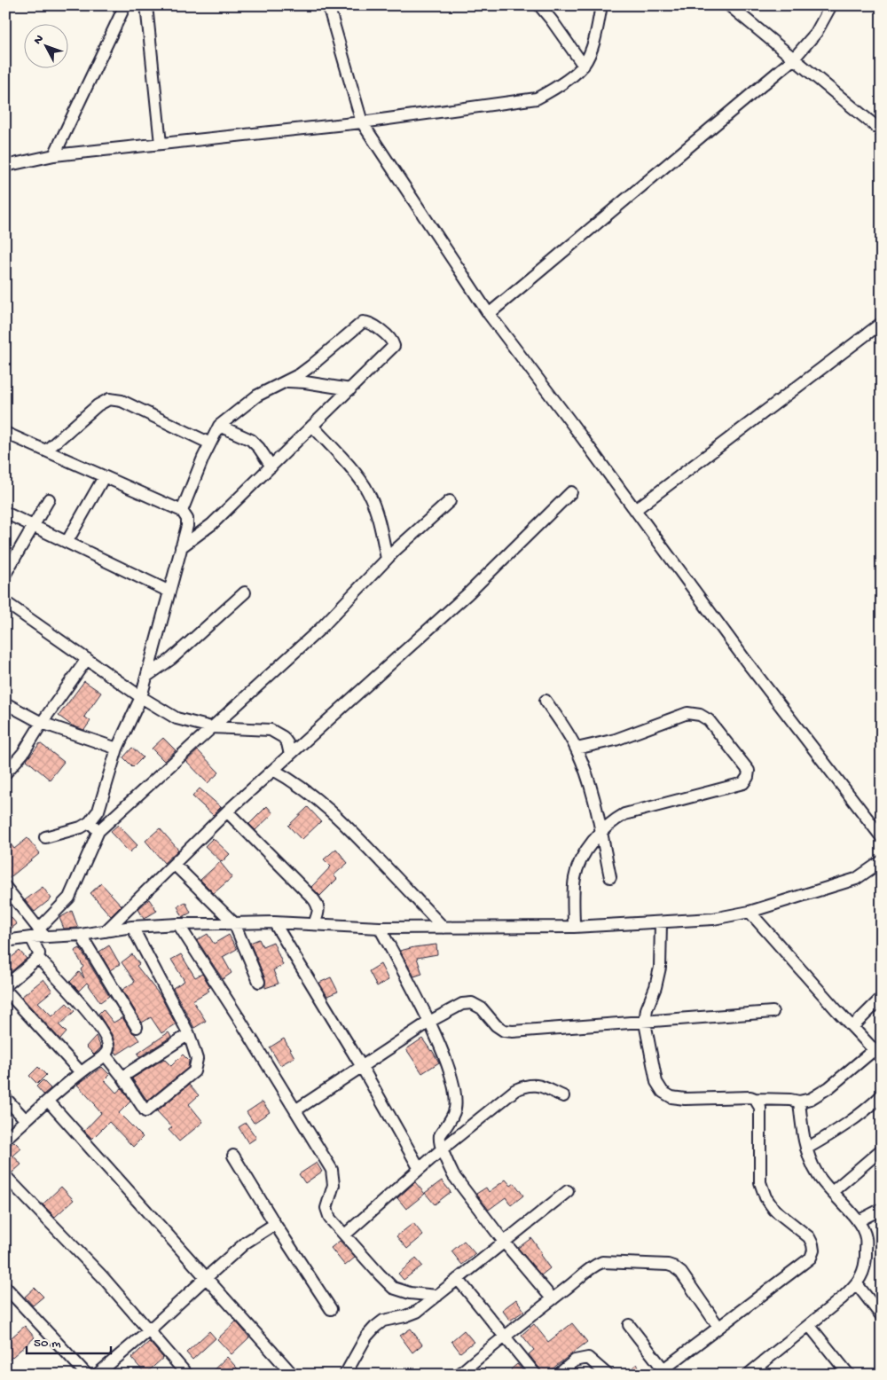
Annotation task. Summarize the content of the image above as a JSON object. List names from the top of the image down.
{
  "scale_bar": "50 m",
  "north": "top left"
}
